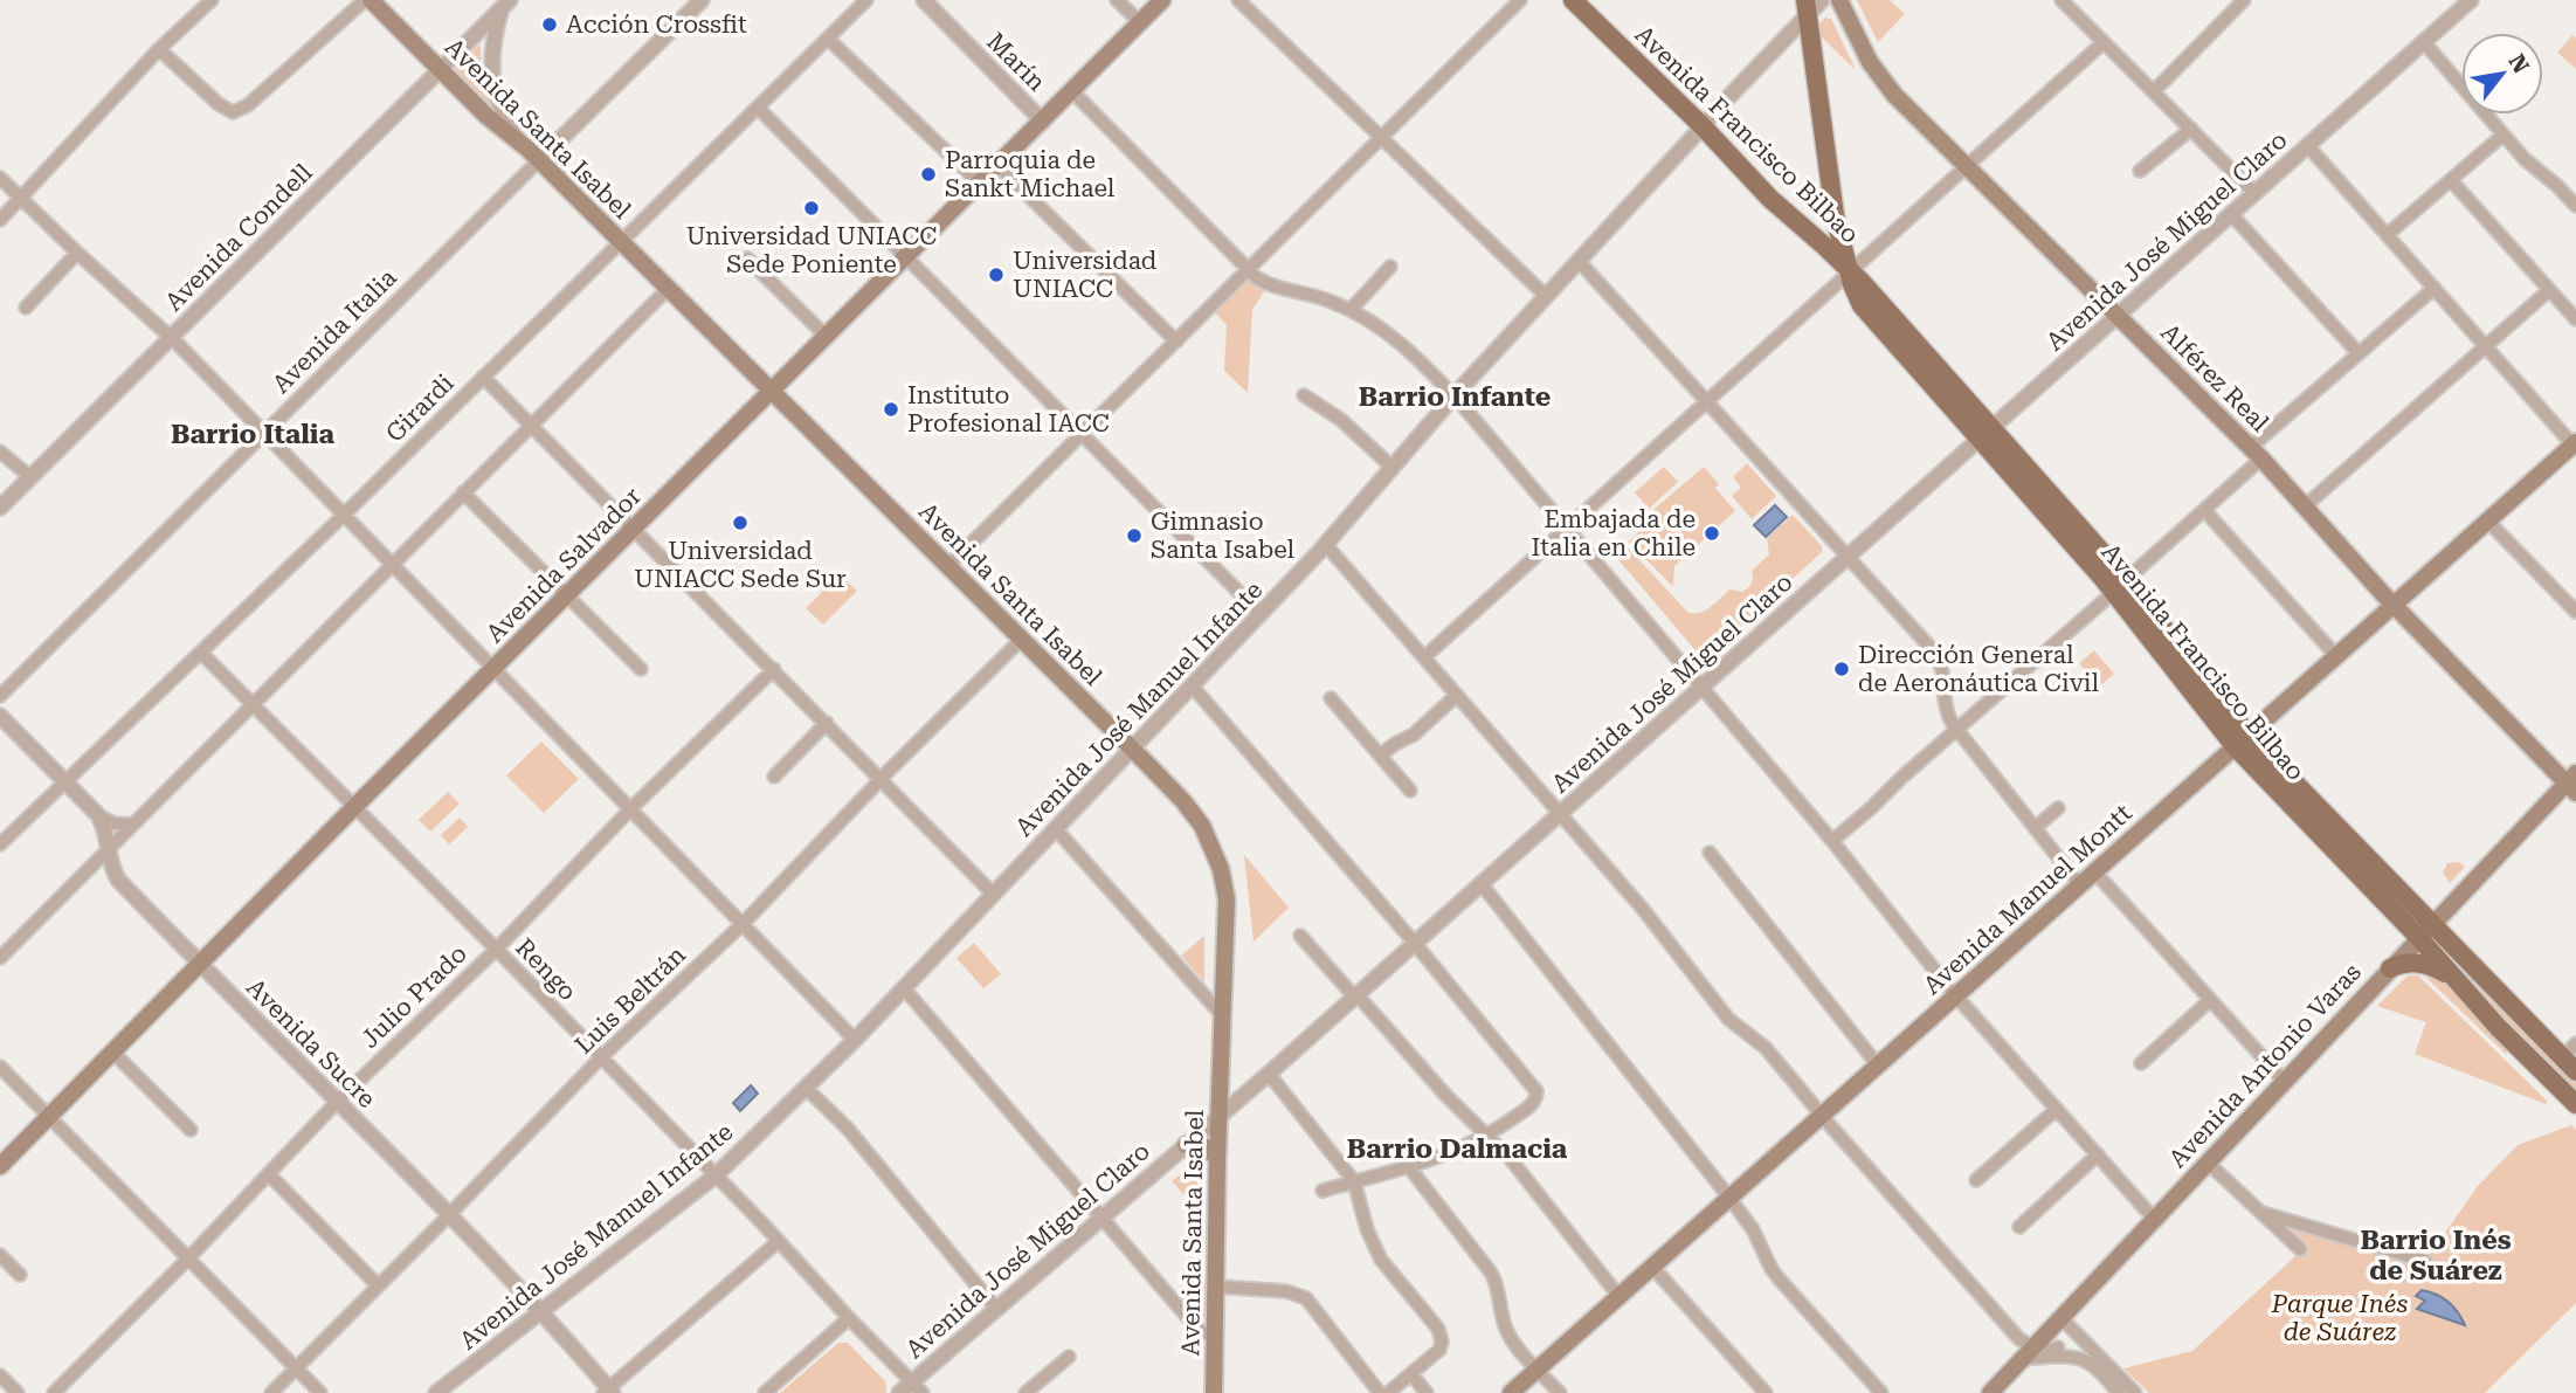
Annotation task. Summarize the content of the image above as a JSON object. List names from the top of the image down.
{
  "streets": {
    "main road": [
      "Avenida Santa Isabel",
      "Avenida Francisco Bilbao",
      "Alférez Real",
      "Avenida Salvador",
      "Avenida Manuel Montt",
      "Avenida Antonio Varas"
    ],
    "street": [
      "Marín",
      "Avenida Condell",
      "Avenida José Miguel Claro",
      "Avenida Italia",
      "Girardi",
      "Avenida José Manuel Infante",
      "Rengo",
      "Julio Prado",
      "Luis Beltrán",
      "Avenida Sucre"
    ]
  },
  "crossings": [
    ["Marín", "Avenida Salvador"],
    ["Avenida Santa Isabel", "Avenida Condell"],
    ["Avenida Santa Isabel", "Avenida José Miguel Claro"],
    ["Avenida Santa Isabel", "Avenida Italia"],
    ["Avenida Santa Isabel", "Girardi"],
    ["Avenida Santa Isabel", "Avenida Salvador"],
    ["Avenida Santa Isabel", "Avenida José Manuel Infante"],
    ["Avenida Santa Isabel", "Luis Beltrán"],
    ["Avenida Francisco Bilbao", "Avenida José Miguel Claro"],
    ["Avenida Francisco Bilbao", "Avenida José Manuel Infante"],
    ["Avenida Francisco Bilbao", "Avenida Manuel Montt"],
    ["Avenida Francisco Bilbao", "Avenida Antonio Varas"],
    ["Avenida José Miguel Claro", "Alférez Real"],
    ["Avenida José Miguel Claro", "Rengo"],
    ["Alférez Real", "Avenida Manuel Montt"],
    ["Alférez Real", "Avenida Antonio Varas"],
    ["Girardi", "Rengo"],
    ["Girardi", "Avenida Sucre"],
    ["Avenida Salvador", "Rengo"],
    ["Avenida Salvador", "Avenida Sucre"],
    ["Avenida José Manuel Infante", "Rengo"],
    ["Avenida José Manuel Infante", "Avenida Sucre"],
    ["Rengo", "Julio Prado"],
    ["Rengo", "Luis Beltrán"],
    ["Julio Prado", "Avenida Sucre"],
    ["Luis Beltrán", "Avenida Sucre"]
  ],
  "districts": [
    "Barrio Infante",
    "Barrio Italia",
    "Barrio Dalmacia",
    "Barrio Inés de Suárez"
  ],
  "parks": ["Parque Inés de Suárez"],
  "places": [
    "Acción Crossfit",
    "Parroquia de Sankt Michael",
    "Universidad UNIACC Sede Poniente",
    "Universidad UNIACC",
    "Instituto Profesional IACC",
    "Universidad UNIACC Sede Sur",
    "Embajada de Italia en Chile",
    "Gimnasio Santa Isabel",
    "Dirección General de Aeronáutica Civil"
  ],
  "north": "top right"
}
